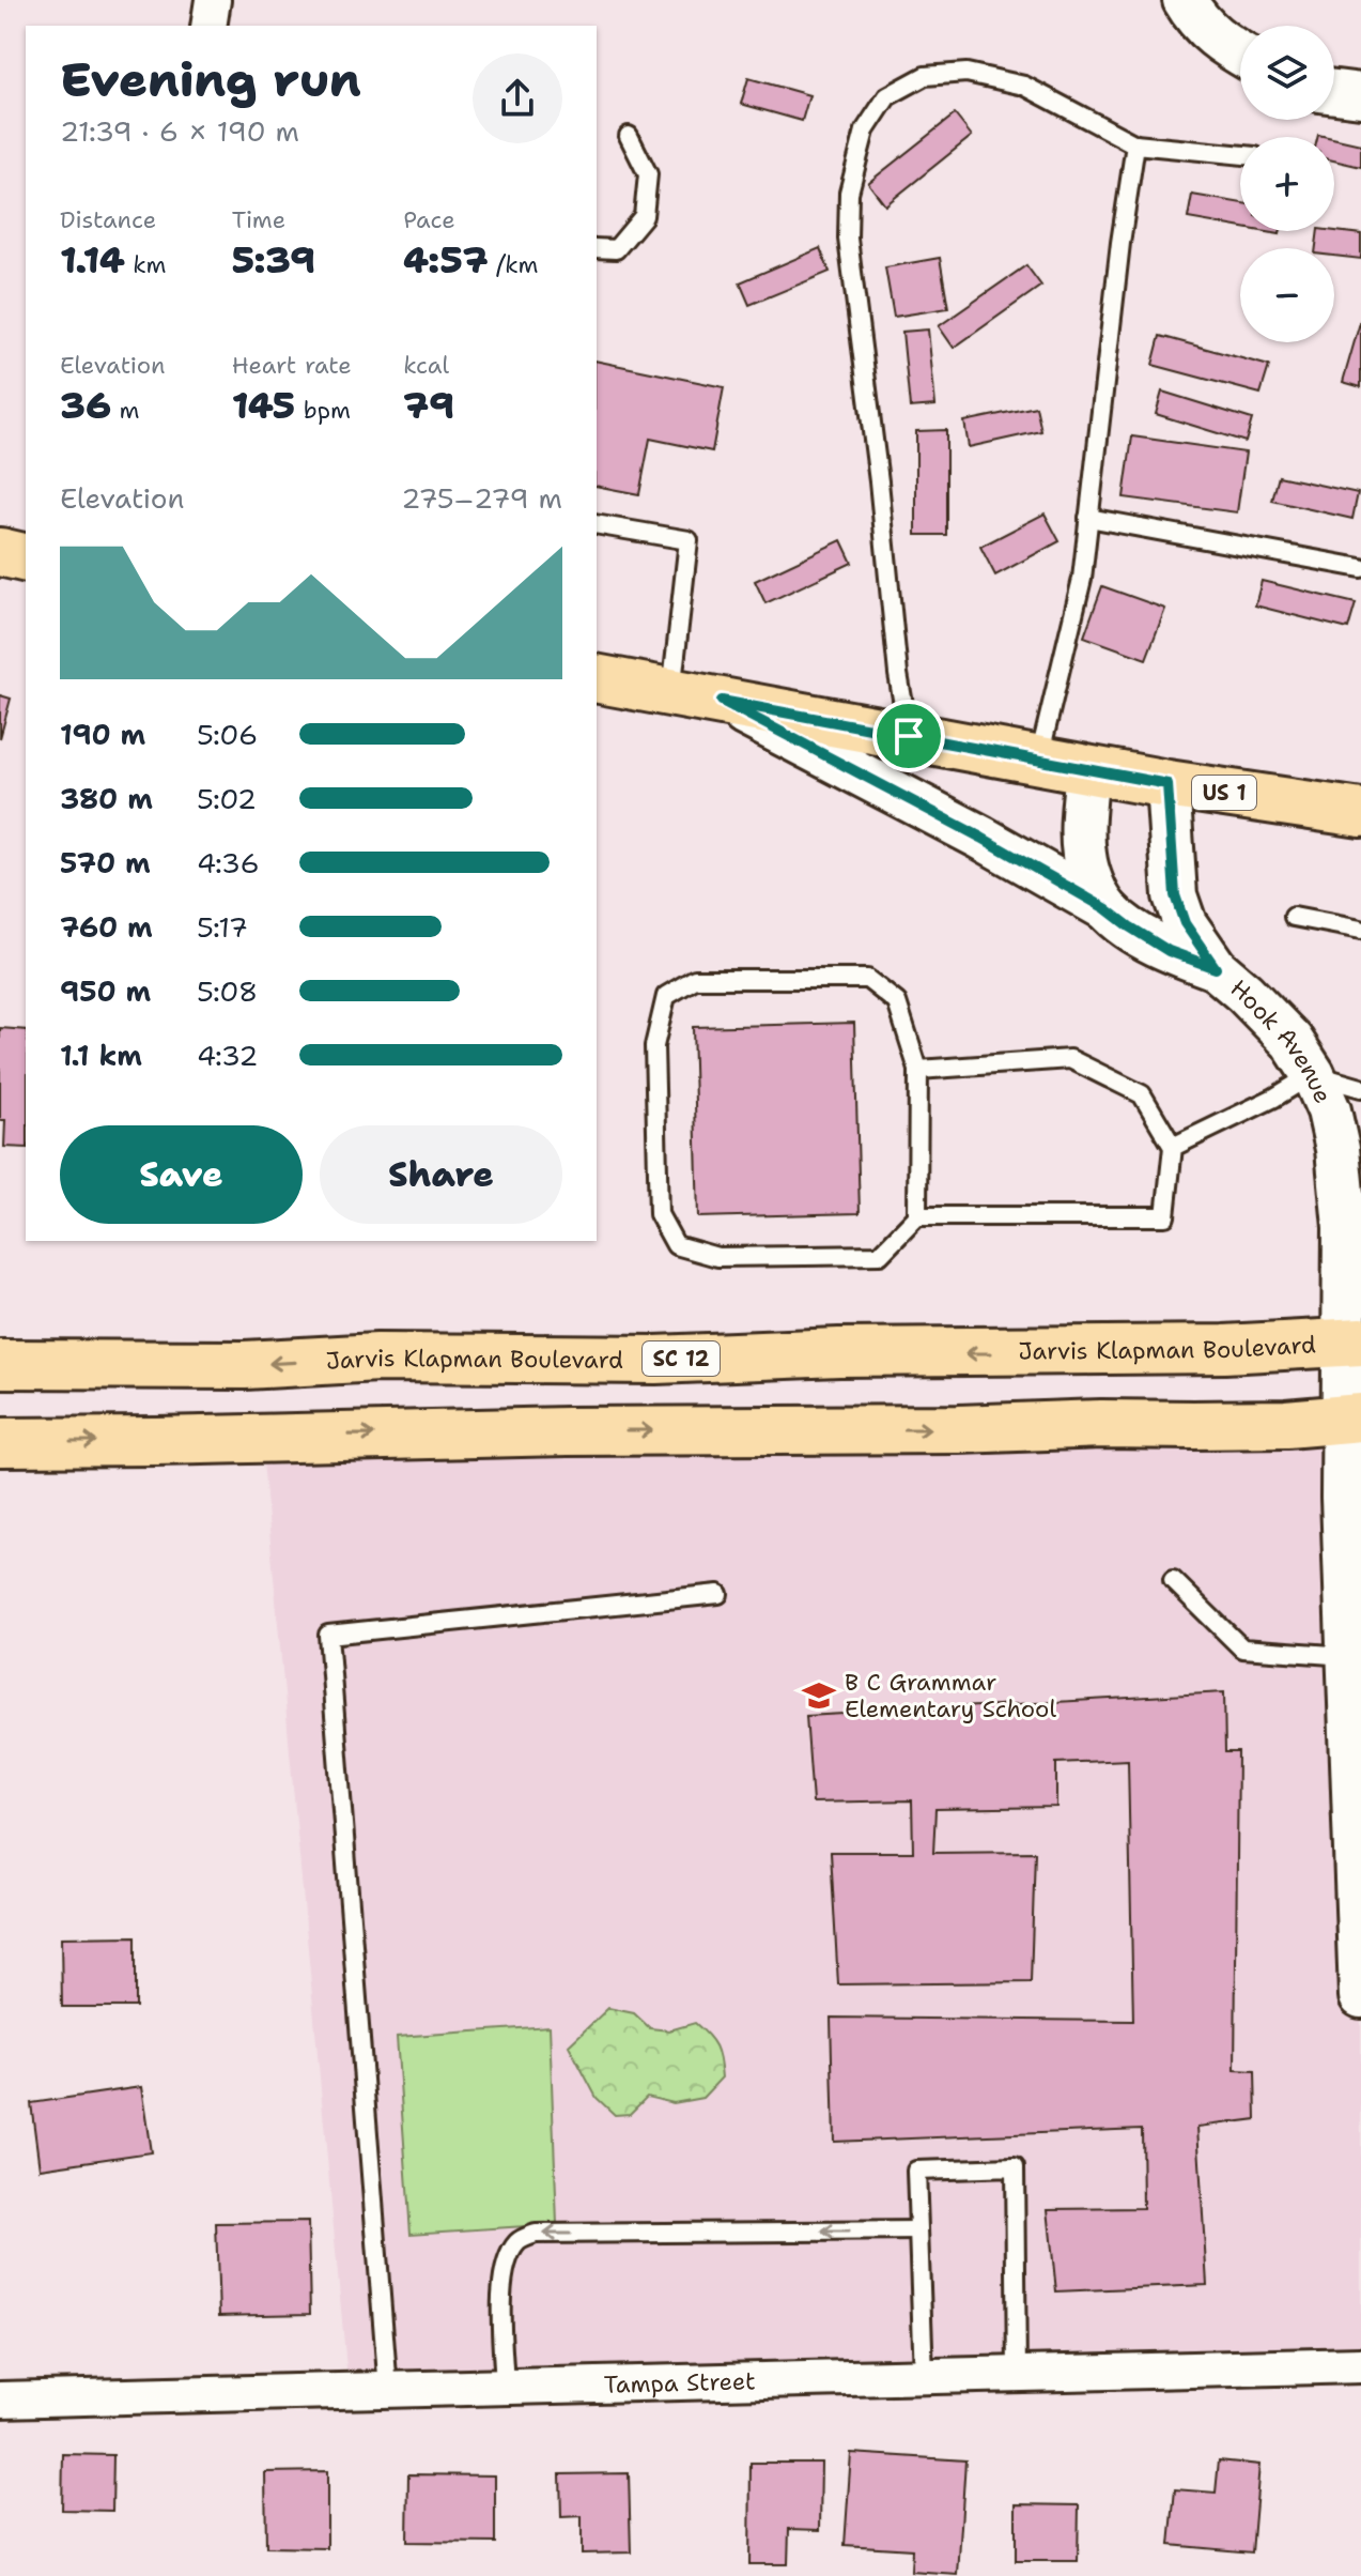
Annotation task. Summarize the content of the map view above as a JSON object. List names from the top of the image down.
{
  "streets": {
    "main road": ["US 1", "Jarvis Klapman Boulevard", "SC 12"],
    "street": ["Hook Avenue", "Tampa Street"]
  },
  "crossings": [
    ["US 1", "Hook Avenue"],
    ["Hook Avenue", "Jarvis Klapman Boulevard"]
  ],
  "places": {
    "school or university": ["B C Grammar Elementary School"]
  },
  "page": {
    "map_buttons": ["+", "−"],
    "heading": ["Evening run", "21:39 · 6 × 190 m"],
    "stats": [
      ["Distance", "1.14 km"],
      ["Time", "5:39"],
      ["Pace", "4:57 /km"],
      ["Elevation", "36 m"],
      ["Heart rate", "145 bpm"],
      ["kcal", "79"]
    ],
    "chart": ["Elevation", "275–279 m"],
    "list": [
      {
        "name": "190 m",
        "note": "5:06"
      },
      {
        "name": "380 m",
        "note": "5:02"
      },
      {
        "name": "570 m",
        "note": "4:36"
      },
      {
        "name": "760 m",
        "note": "5:17"
      },
      {
        "name": "950 m",
        "note": "5:08"
      },
      {
        "name": "1.1 km",
        "note": "4:32"
      }
    ],
    "buttons": ["Save", "Share"]
  }
}
